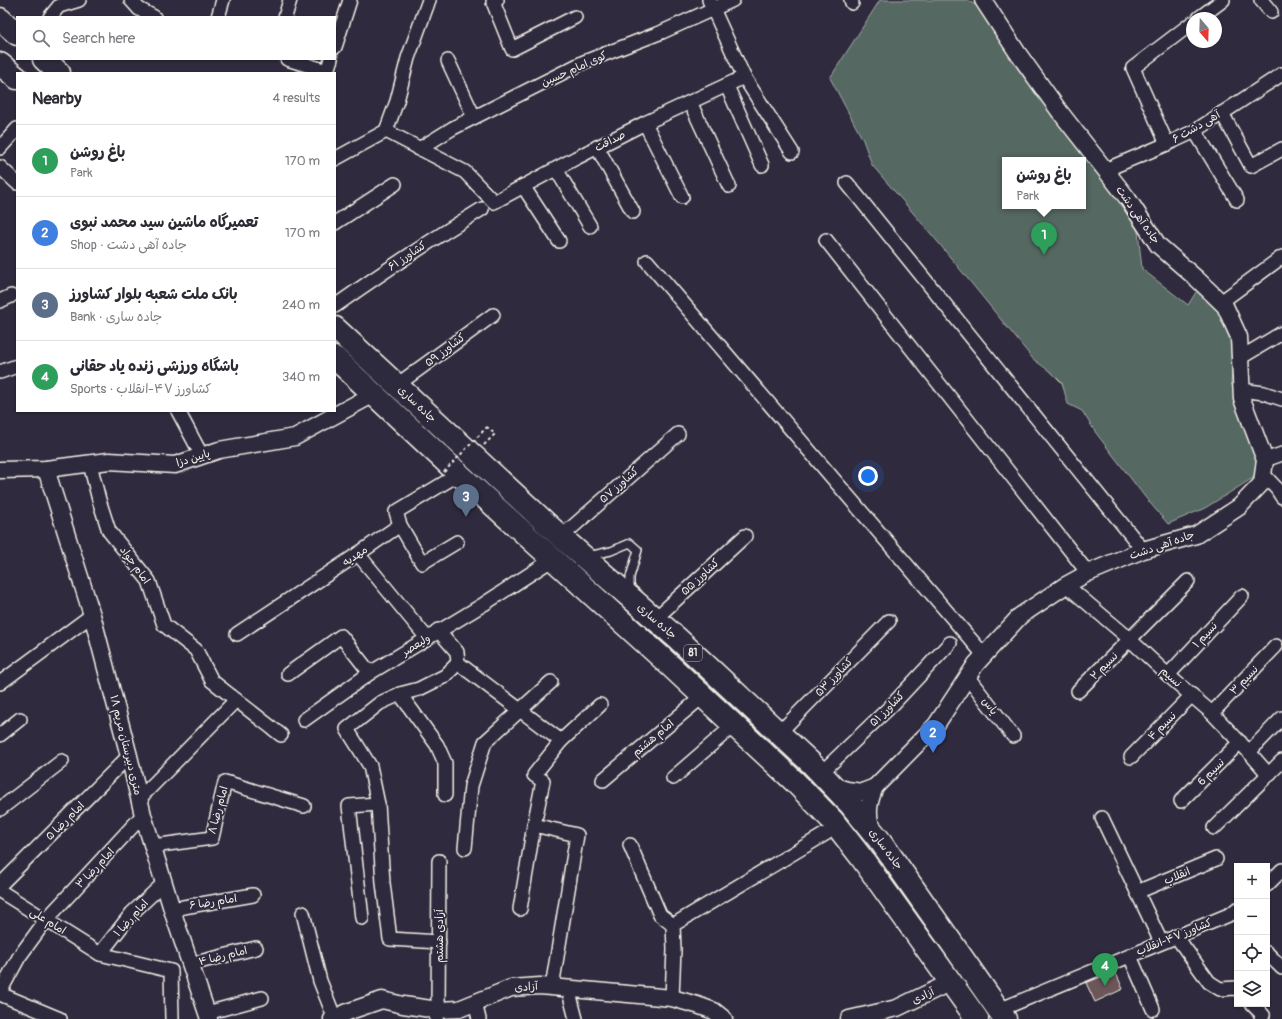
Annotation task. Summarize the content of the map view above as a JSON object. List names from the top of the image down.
{
  "streets": {
    "highway": ["جاده ساری", "81"],
    "street": [
      "کوی امام حسین",
      "آهی دشت ۶",
      "صداقت",
      "جاده آهی دشت",
      "کشاورز ۶۱",
      "کشاورز ۵۹",
      "پایین دزا",
      "کشاورز ۵۷",
      "مهدیه",
      "امام جواد",
      "کشاورز ۵۵",
      "نسیم ۱",
      "ولیعصر",
      "نسیم ۲",
      "کشاورز ۵۳",
      "نسیم",
      "نسیم ۳",
      "یاس",
      "کشاورز ۵۱",
      "نسیم ۴",
      "امام هشتم",
      "۱۸ متری دبیرستان مریم",
      "نسیم 6",
      "امام رضا ۸",
      "امام رضا ۵",
      "امام رضا ۳",
      "انقلاب",
      "امام رضا ۶",
      "امام رضا ۱",
      "امام علی",
      "آزادی هشتم",
      "کشاورز ۴۷-انقلاب",
      "امام رضا ۴",
      "آزادی"
    ]
  },
  "crossings": [
    ["کوی امام حسین", "صداقت"],
    ["آهی دشت ۶", "جاده آهی دشت"],
    ["جاده آهی دشت", "نسیم"],
    ["جاده آهی دشت", "یاس"],
    ["کشاورز ۵۹", "جاده ساری"],
    ["جاده ساری", "پایین دزا"],
    ["جاده ساری", "کشاورز ۵۷"],
    ["جاده ساری", "کشاورز ۵۵"],
    ["جاده ساری", "ولیعصر"],
    ["جاده ساری", "کشاورز ۵۳"],
    ["جاده ساری", "کشاورز ۵۱"],
    ["جاده ساری", "امام هشتم"],
    ["جاده ساری", "کشاورز ۴۷-انقلاب"],
    ["جاده ساری", "آزادی"],
    ["پایین دزا", "امام جواد"],
    ["پایین دزا", "۱۸ متری دبیرستان مریم"],
    ["نسیم ۱", "نسیم"],
    ["نسیم ۲", "نسیم"],
    ["نسیم", "نسیم ۳"],
    ["نسیم", "نسیم ۴"],
    ["نسیم", "نسیم 6"],
    ["۱۸ متری دبیرستان مریم", "امام رضا ۸"],
    ["۱۸ متری دبیرستان مریم", "امام رضا ۵"],
    ["۱۸ متری دبیرستان مریم", "امام رضا ۳"],
    ["۱۸ متری دبیرستان مریم", "امام رضا ۶"],
    ["۱۸ متری دبیرستان مریم", "امام رضا ۱"],
    ["۱۸ متری دبیرستان مریم", "امام رضا ۴"],
    ["امام رضا ۳", "امام علی"],
    ["امام رضا ۱", "امام علی"],
    ["آزادی هشتم", "آزادی"]
  ],
  "north": "bottom",
  "page": {
    "search": "Search here",
    "heading": ["Nearby", "4 results"],
    "list": [
      {
        "mark": "1",
        "name": "باغ روشن",
        "note": "Park",
        "value": "170 m"
      },
      {
        "mark": "2",
        "name": "تعمیرگاه ماشین سید محمد نبوی",
        "note": "Shop · جاده آهی دشت",
        "value": "170 m"
      },
      {
        "mark": "3",
        "name": "بانک ملت شعبه بلوار کشاورز",
        "note": "Bank · جاده ساری",
        "value": "240 m"
      },
      {
        "mark": "4",
        "name": "باشگاه ورزشی زنده یاد حقانی",
        "note": "Sports · کشاورز ۴۷-انقلاب",
        "value": "340 m"
      }
    ],
    "popup": ["باغ روشن", "Park"],
    "pins": [
      "1",
      "3",
      "2",
      "4"
    ],
    "map_buttons": ["+", "−"]
  }
}
